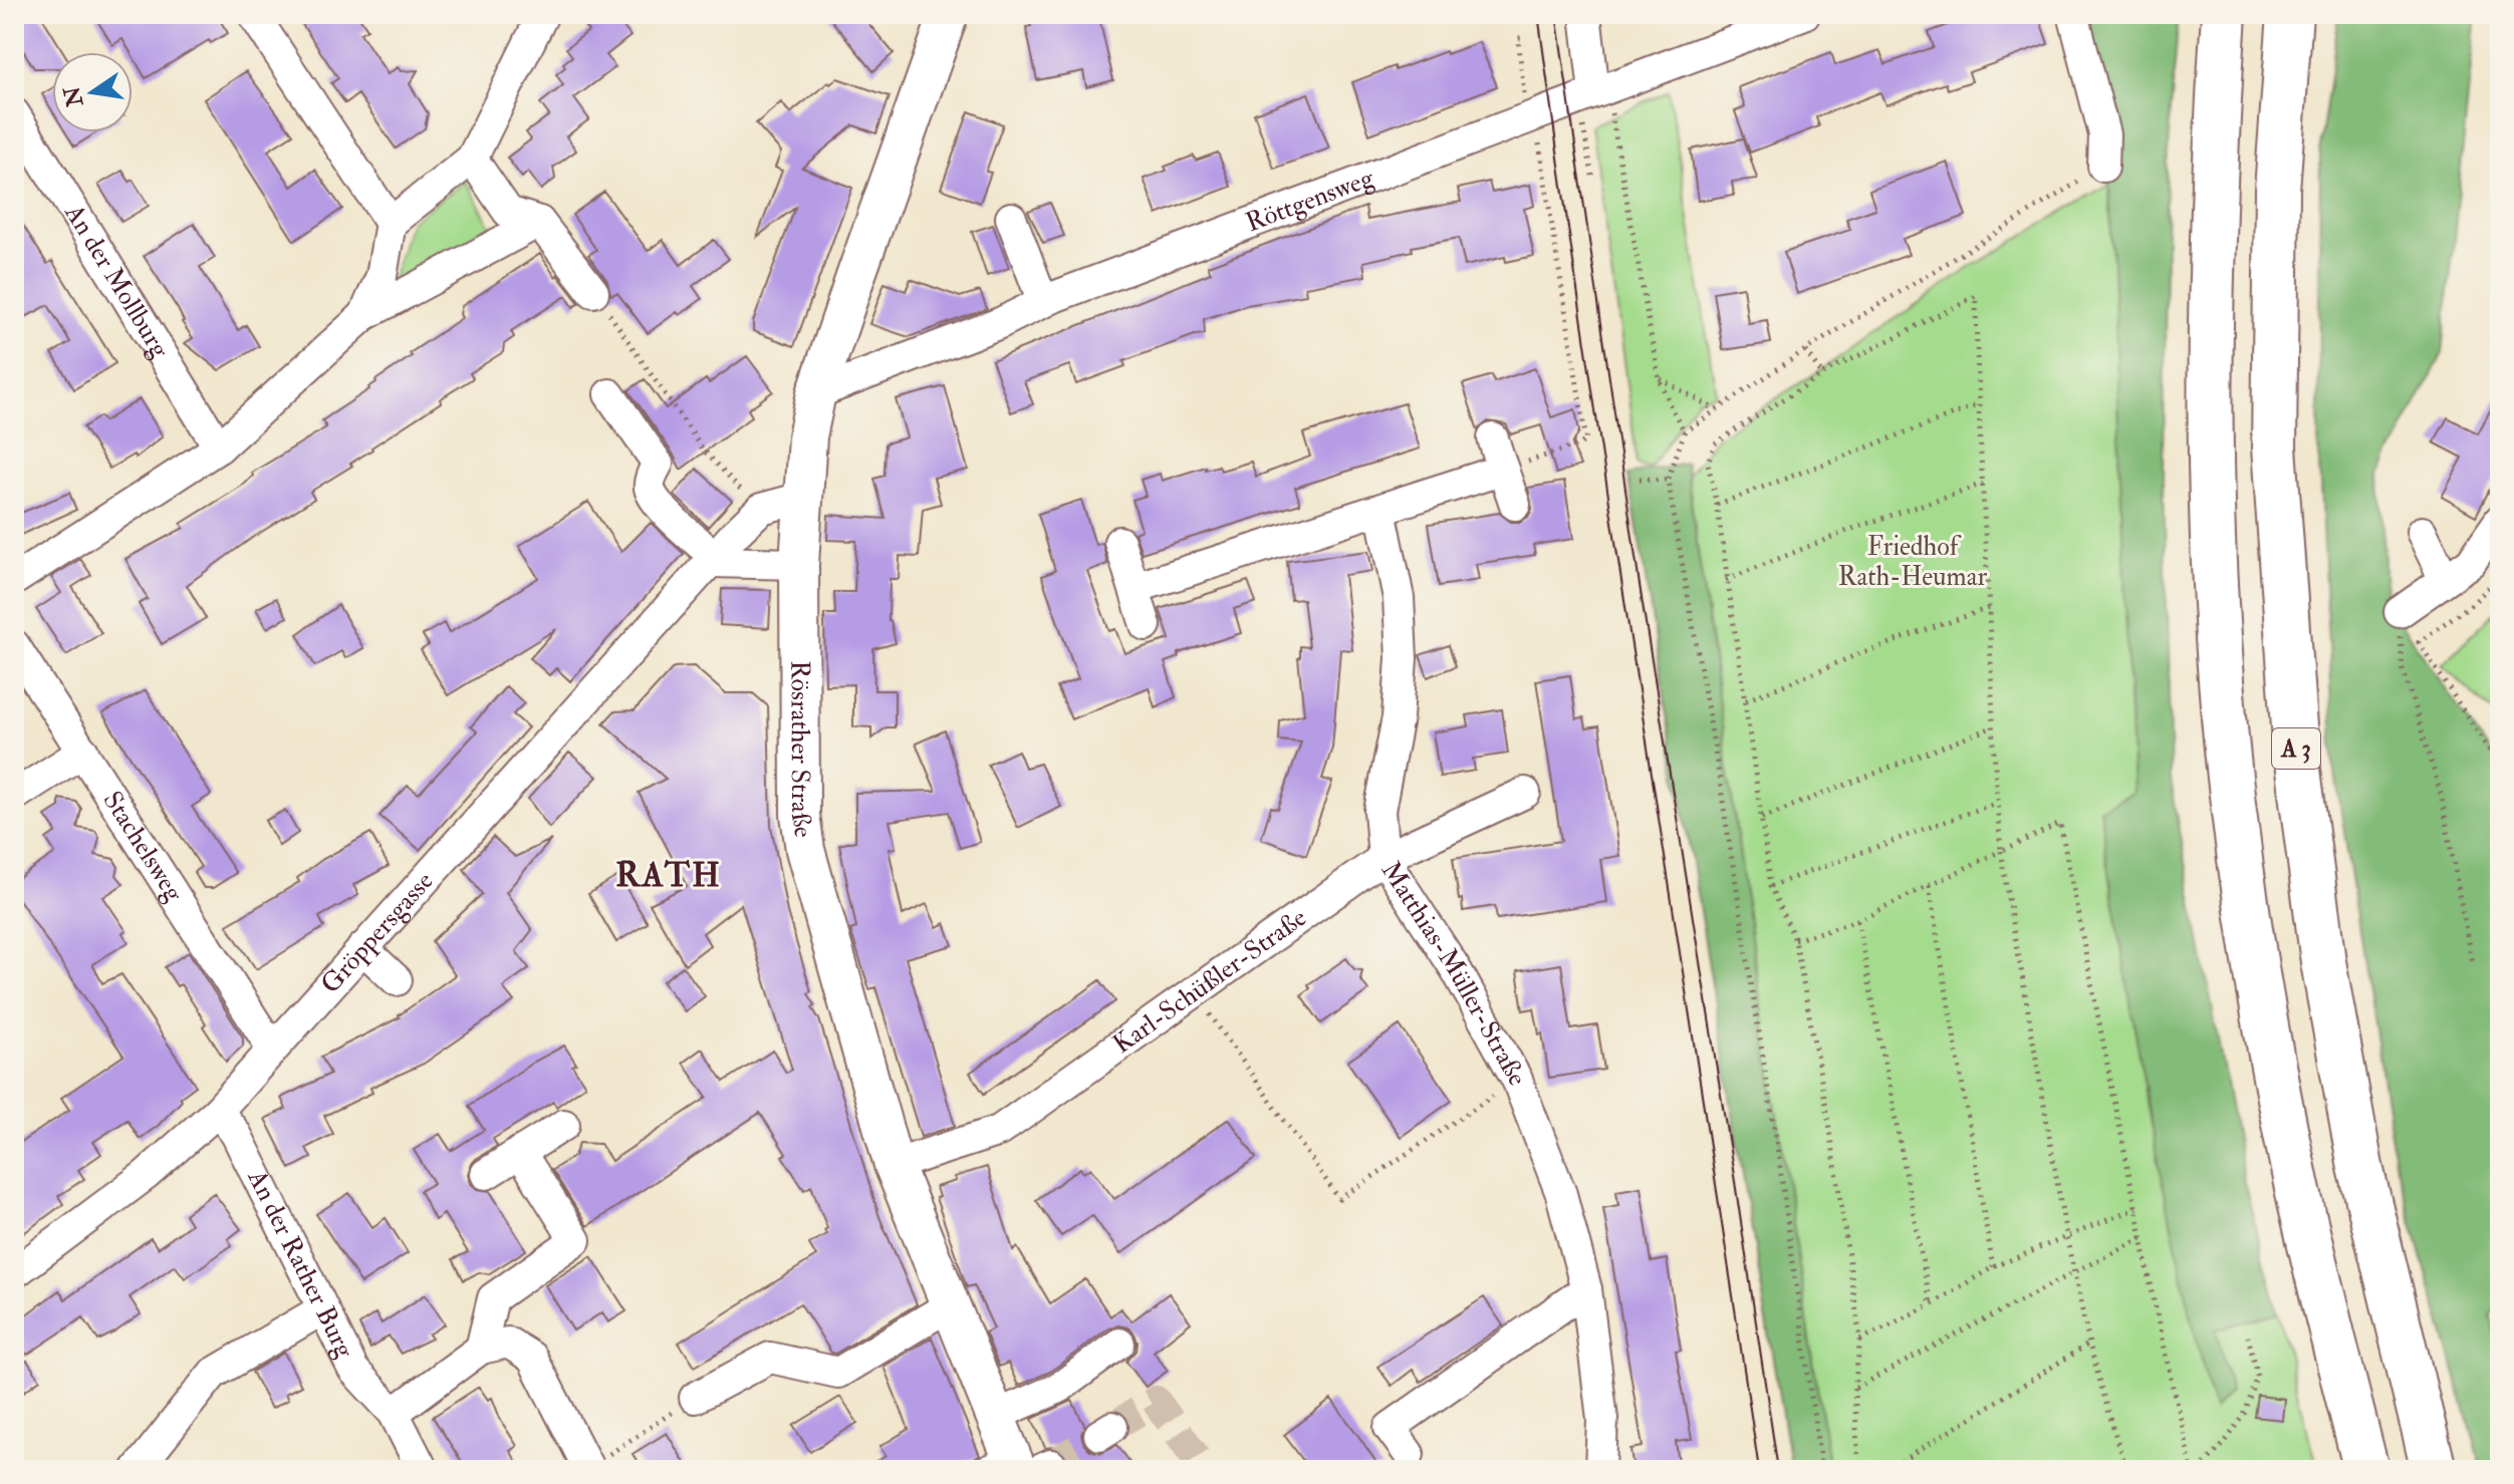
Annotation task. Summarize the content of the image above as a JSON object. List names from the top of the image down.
{
  "streets": {
    "highway": ["A 3"],
    "main road": ["Rösrather Straße"],
    "street": [
      "Röttgensweg",
      "An der Mollburg",
      "Stachelsweg",
      "Gröppersgasse",
      "Matthias-Müller-Straße",
      "Karl-Schüßler-Straße",
      "An der Rather Burg"
    ]
  },
  "crossings": [
    ["Röttgensweg", "Rösrather Straße"],
    ["Rösrather Straße", "Karl-Schüßler-Straße"],
    ["Stachelsweg", "Gröppersgasse"],
    ["Gröppersgasse", "An der Rather Burg"],
    ["Matthias-Müller-Straße", "Karl-Schüßler-Straße"]
  ],
  "districts": ["RATH"],
  "parks": ["Friedhof Rath-Heumar"],
  "north": "left"
}
